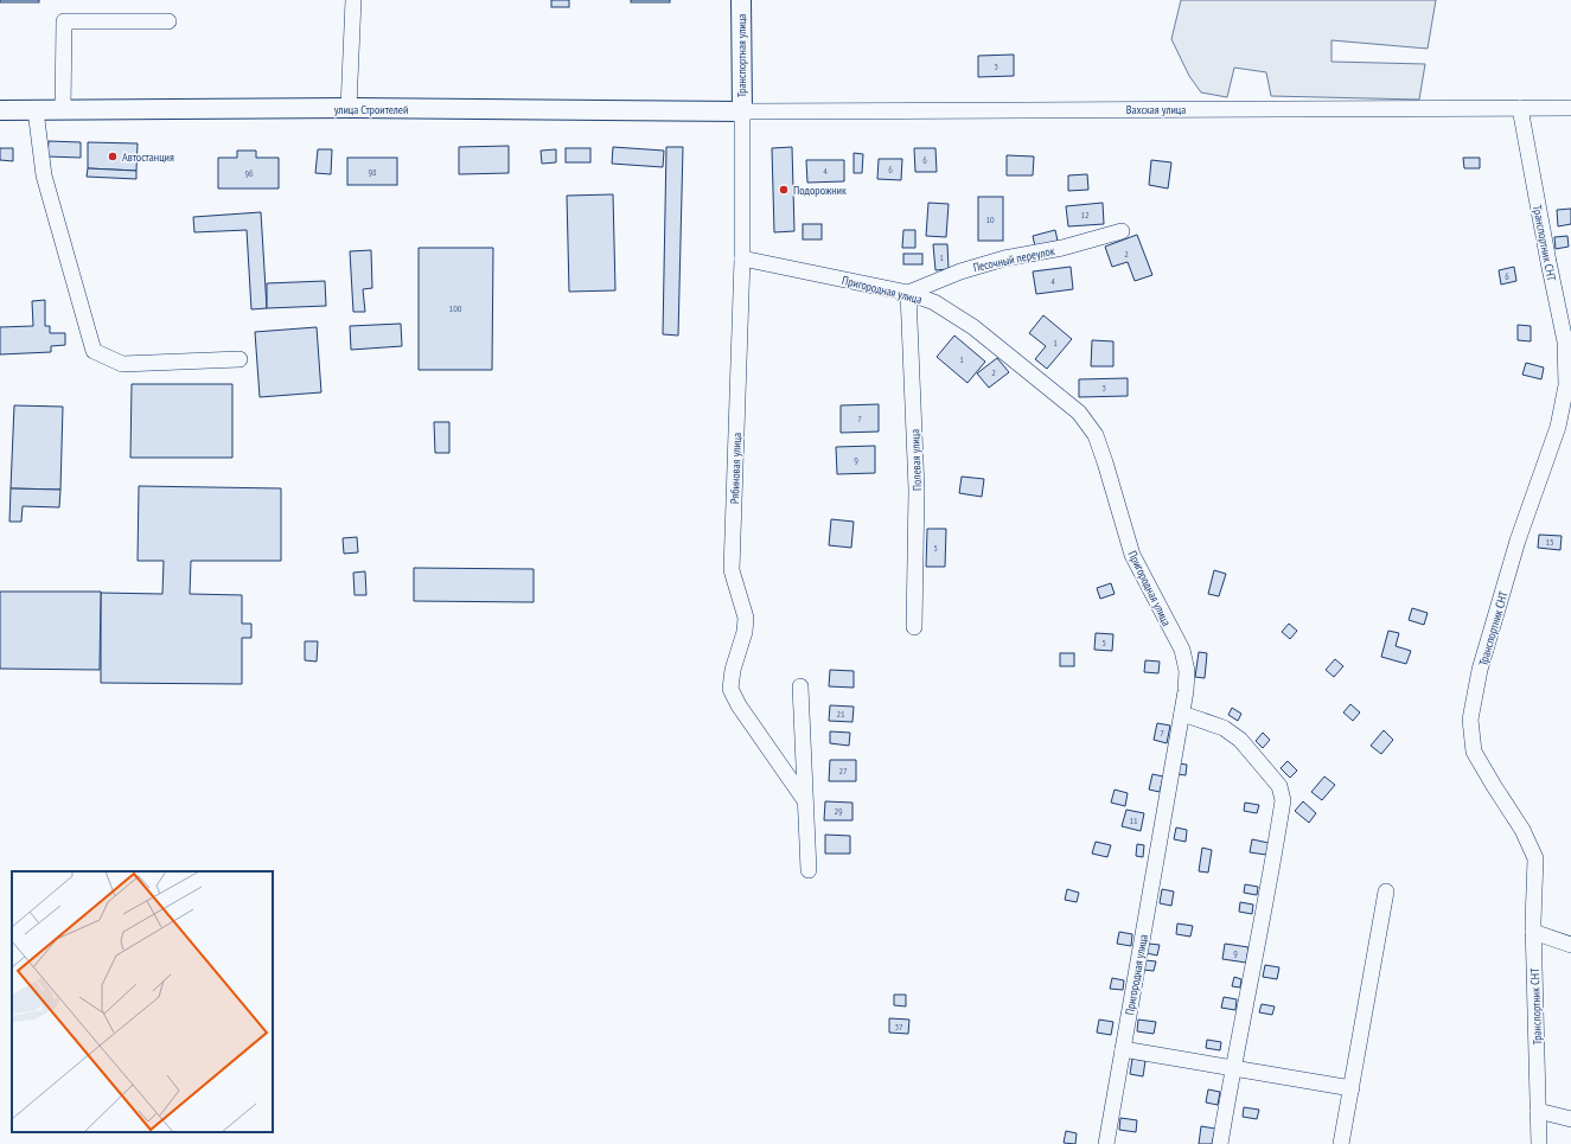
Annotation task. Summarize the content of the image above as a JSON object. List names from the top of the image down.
{
  "streets": {
    "main road": ["Транспортная улица", "улица Строителей"],
    "street": [
      "Вахская улица",
      "Транспортник СНТ",
      "Песочный переулок",
      "Пригородная улица",
      "Полевая улица",
      "Рябиновая улица"
    ]
  },
  "crossings": [
    ["Транспортная улица", "улица Строителей"],
    ["Транспортная улица", "Вахская улица"],
    ["Транспортная улица", "Рябиновая улица"],
    ["улица Строителей", "Вахская улица"],
    ["улица Строителей", "Рябиновая улица"],
    ["Вахская улица", "Транспортник СНТ"],
    ["Вахская улица", "Рябиновая улица"],
    ["Песочный переулок", "Пригородная улица"],
    ["Песочный переулок", "Полевая улица"],
    ["Пригородная улица", "Полевая улица"],
    ["Пригородная улица", "Рябиновая улица"]
  ],
  "places": ["Автостанция", "Подорожник"],
  "house_numbers": [
    "3",
    "6",
    "6",
    "4",
    "98",
    "96",
    "12",
    "10",
    "2",
    "1",
    "6",
    "4",
    "100",
    "1",
    "1",
    "2",
    "3",
    "7",
    "9",
    "15",
    "5",
    "5",
    "21",
    "7",
    "27",
    "29",
    "11",
    "9",
    "37"
  ]
}
